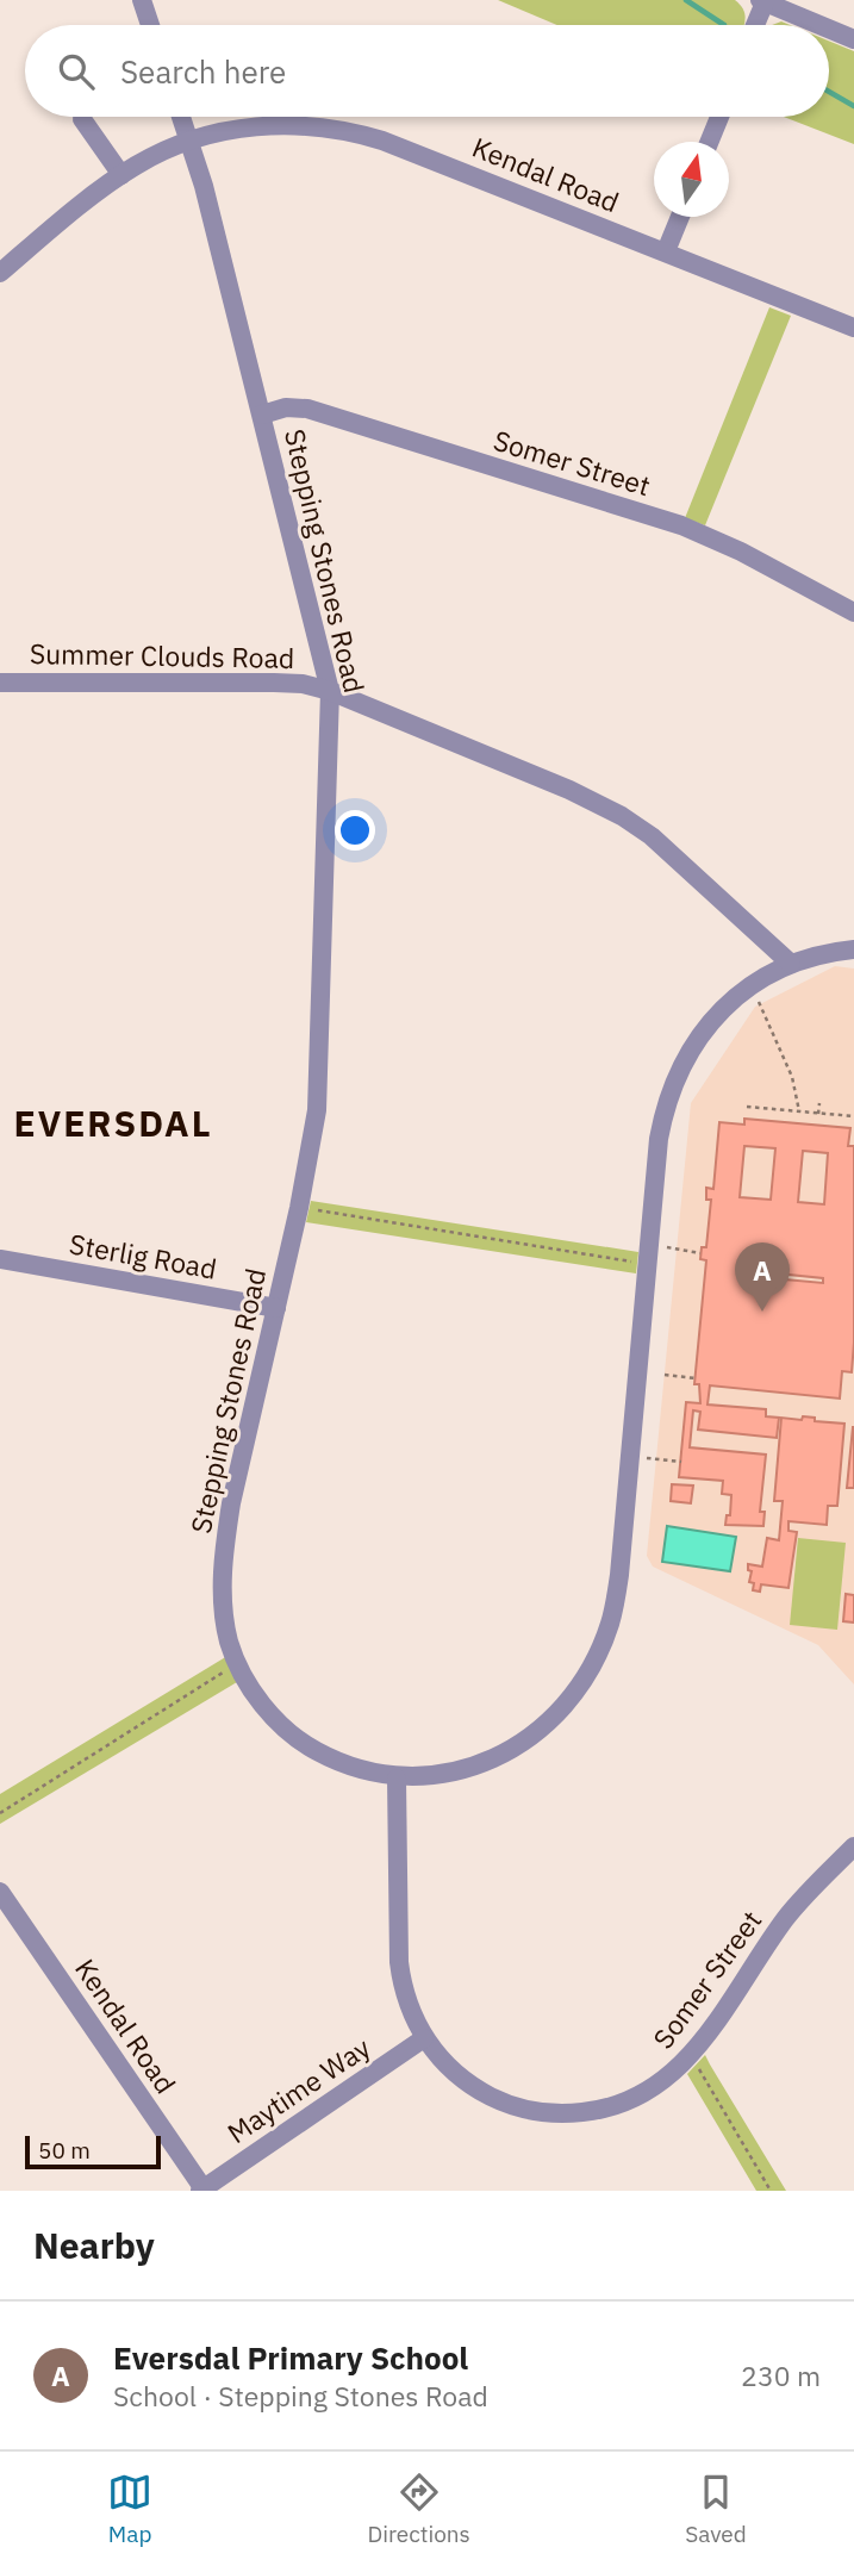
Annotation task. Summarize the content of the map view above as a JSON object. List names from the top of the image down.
{
  "streets": {
    "street": [
      "Kendal Road",
      "Somer Street",
      "Stepping Stones Road",
      "Summer Clouds Road",
      "Sterlig Road",
      "Maytime Way"
    ]
  },
  "crossings": [
    ["Kendal Road", "Stepping Stones Road"],
    ["Kendal Road", "Maytime Way"],
    ["Somer Street", "Stepping Stones Road"],
    ["Somer Street", "Maytime Way"],
    ["Stepping Stones Road", "Summer Clouds Road"],
    ["Stepping Stones Road", "Sterlig Road"]
  ],
  "districts": ["EVERSDAL"],
  "scale_bar": "50 m",
  "north": "top",
  "page": {
    "search": "Search here",
    "pins": "A",
    "scale": "50 m",
    "heading": "Nearby",
    "list": [
      {
        "mark": "A",
        "name": "Eversdal Primary School",
        "note": "School · Stepping Stones Road",
        "value": "230 m"
      }
    ],
    "nav": ["Map", "Directions", "Saved"]
  }
}
